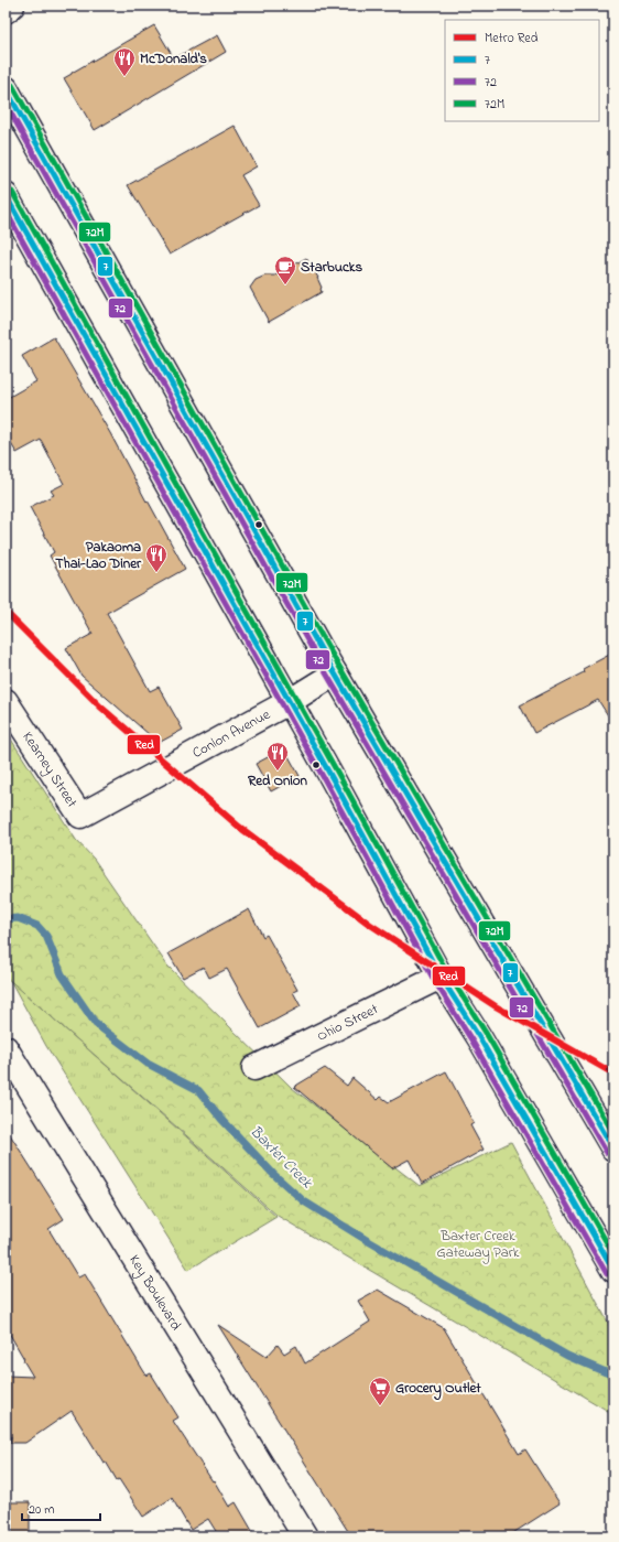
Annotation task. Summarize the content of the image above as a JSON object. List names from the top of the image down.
{
  "streets": {
    "main road": [
      "Conlon Avenue",
      "Kearney Street",
      "Ohio Street",
      "Key Boulevard"
    ]
  },
  "crossings": [
    ["Conlon Avenue", "Kearney Street"]
  ],
  "water": ["Baxter Creek"],
  "parks": ["Baxter Creek Gateway Park"],
  "places": {
    "restaurant": ["McDonald's", "Pakaoma Thai-Lao Diner", "Red Onion"],
    "cafe": ["Starbucks"],
    "supermarket": ["Grocery Outlet"]
  },
  "lines": [
    "transit line 72M",
    "transit line 7",
    "transit line 72",
    "metro line Red"
  ],
  "legend": [
    "Metro Red",
    "7",
    "72",
    "72M"
  ],
  "scale_bar": "20 m"
}
